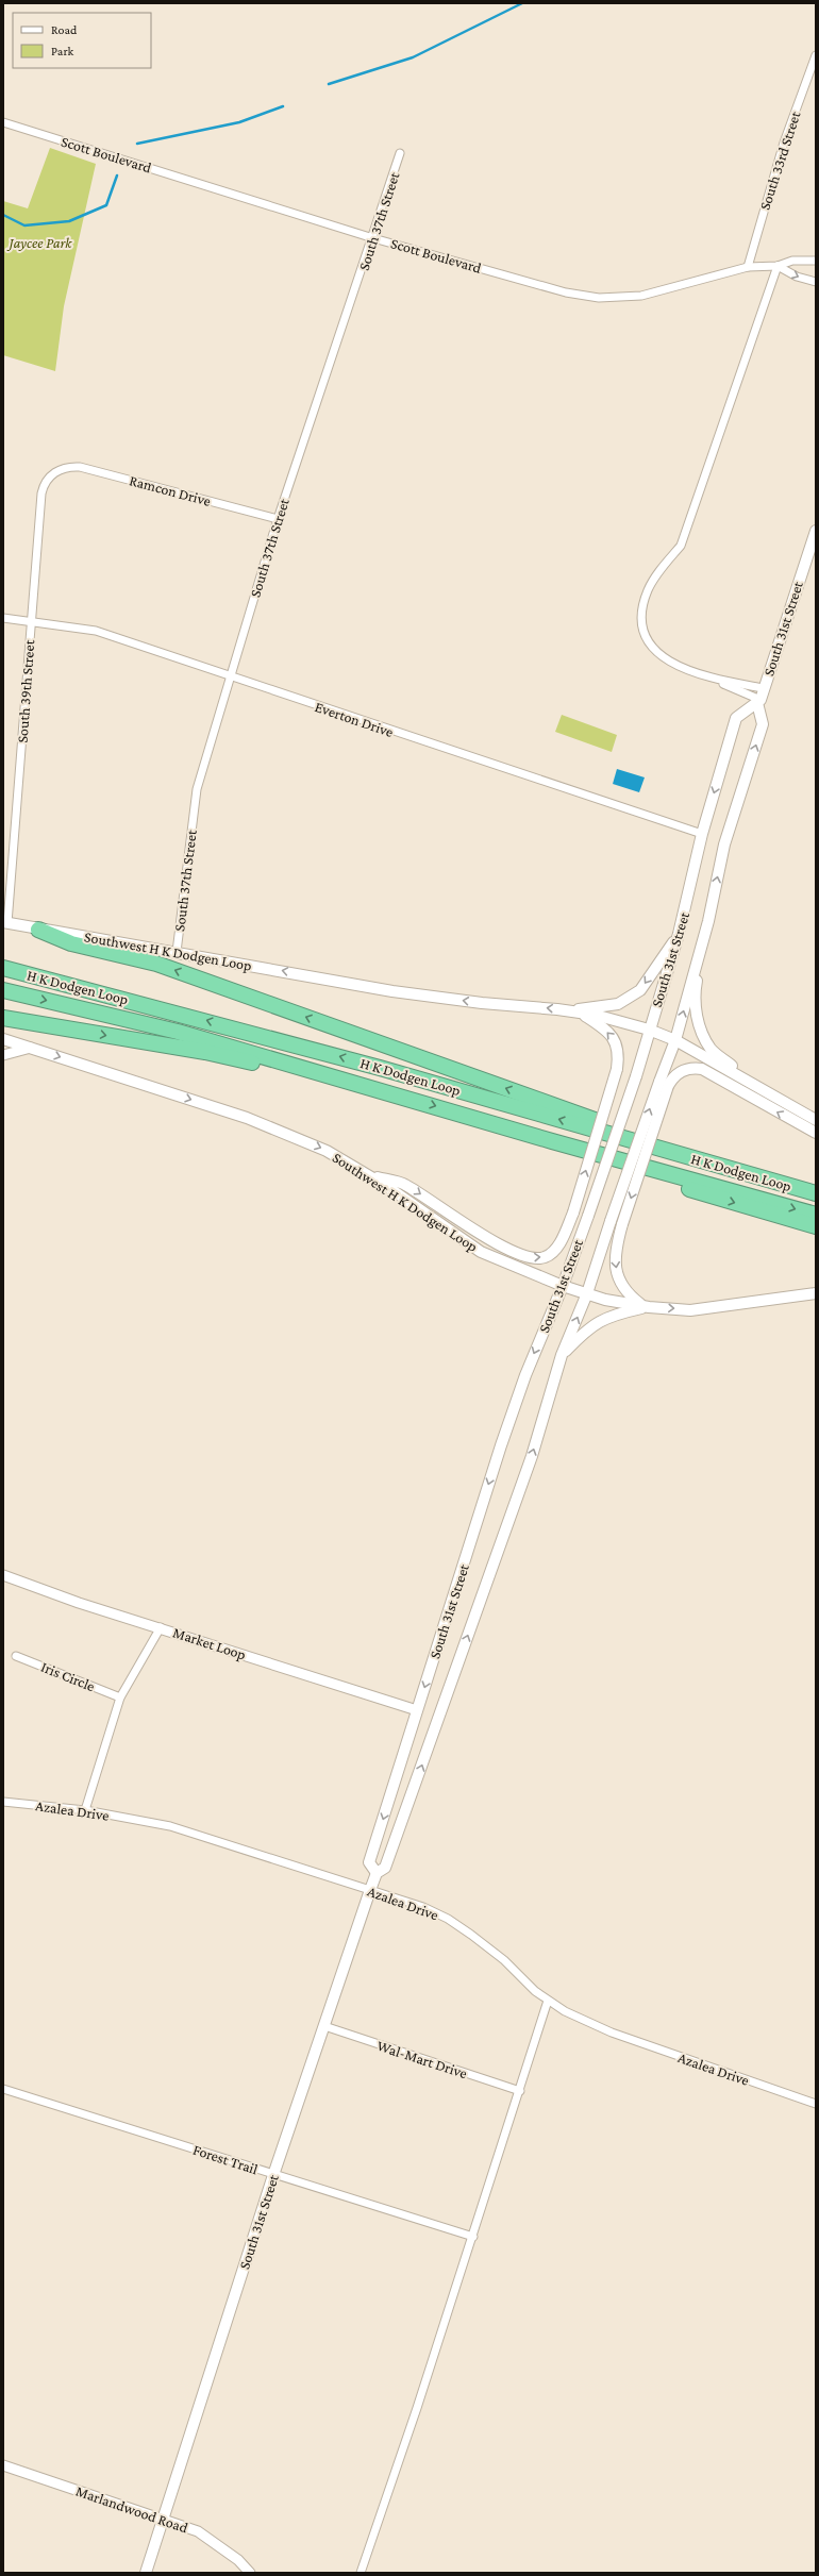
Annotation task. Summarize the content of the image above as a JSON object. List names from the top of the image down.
{
  "streets": {
    "highway": ["H K Dodgen Loop"],
    "main road": ["South 31st Street", "Southwest H K Dodgen Loop"],
    "street": [
      "Scott Boulevard",
      "South 33rd Street",
      "South 37th Street",
      "Ramcon Drive",
      "South 39th Street",
      "Everton Drive",
      "Market Loop",
      "Iris Circle",
      "Azalea Drive",
      "Wal-Mart Drive",
      "Forest Trail",
      "Marlandwood Road"
    ]
  },
  "crossings": [
    ["Scott Boulevard", "South 33rd Street"],
    ["Scott Boulevard", "South 37th Street"],
    ["South 37th Street", "Ramcon Drive"],
    ["South 37th Street", "Everton Drive"],
    ["South 37th Street", "Southwest H K Dodgen Loop"],
    ["Ramcon Drive", "South 39th Street"],
    ["South 31st Street", "Everton Drive"],
    ["South 31st Street", "Southwest H K Dodgen Loop"],
    ["South 31st Street", "Market Loop"],
    ["South 31st Street", "Azalea Drive"],
    ["South 31st Street", "Wal-Mart Drive"],
    ["South 31st Street", "Forest Trail"],
    ["South 31st Street", "Marlandwood Road"],
    ["South 39th Street", "Everton Drive"],
    ["South 39th Street", "Southwest H K Dodgen Loop"]
  ],
  "parks": ["Jaycee Park"],
  "legend": ["Road", "Park"]
}
